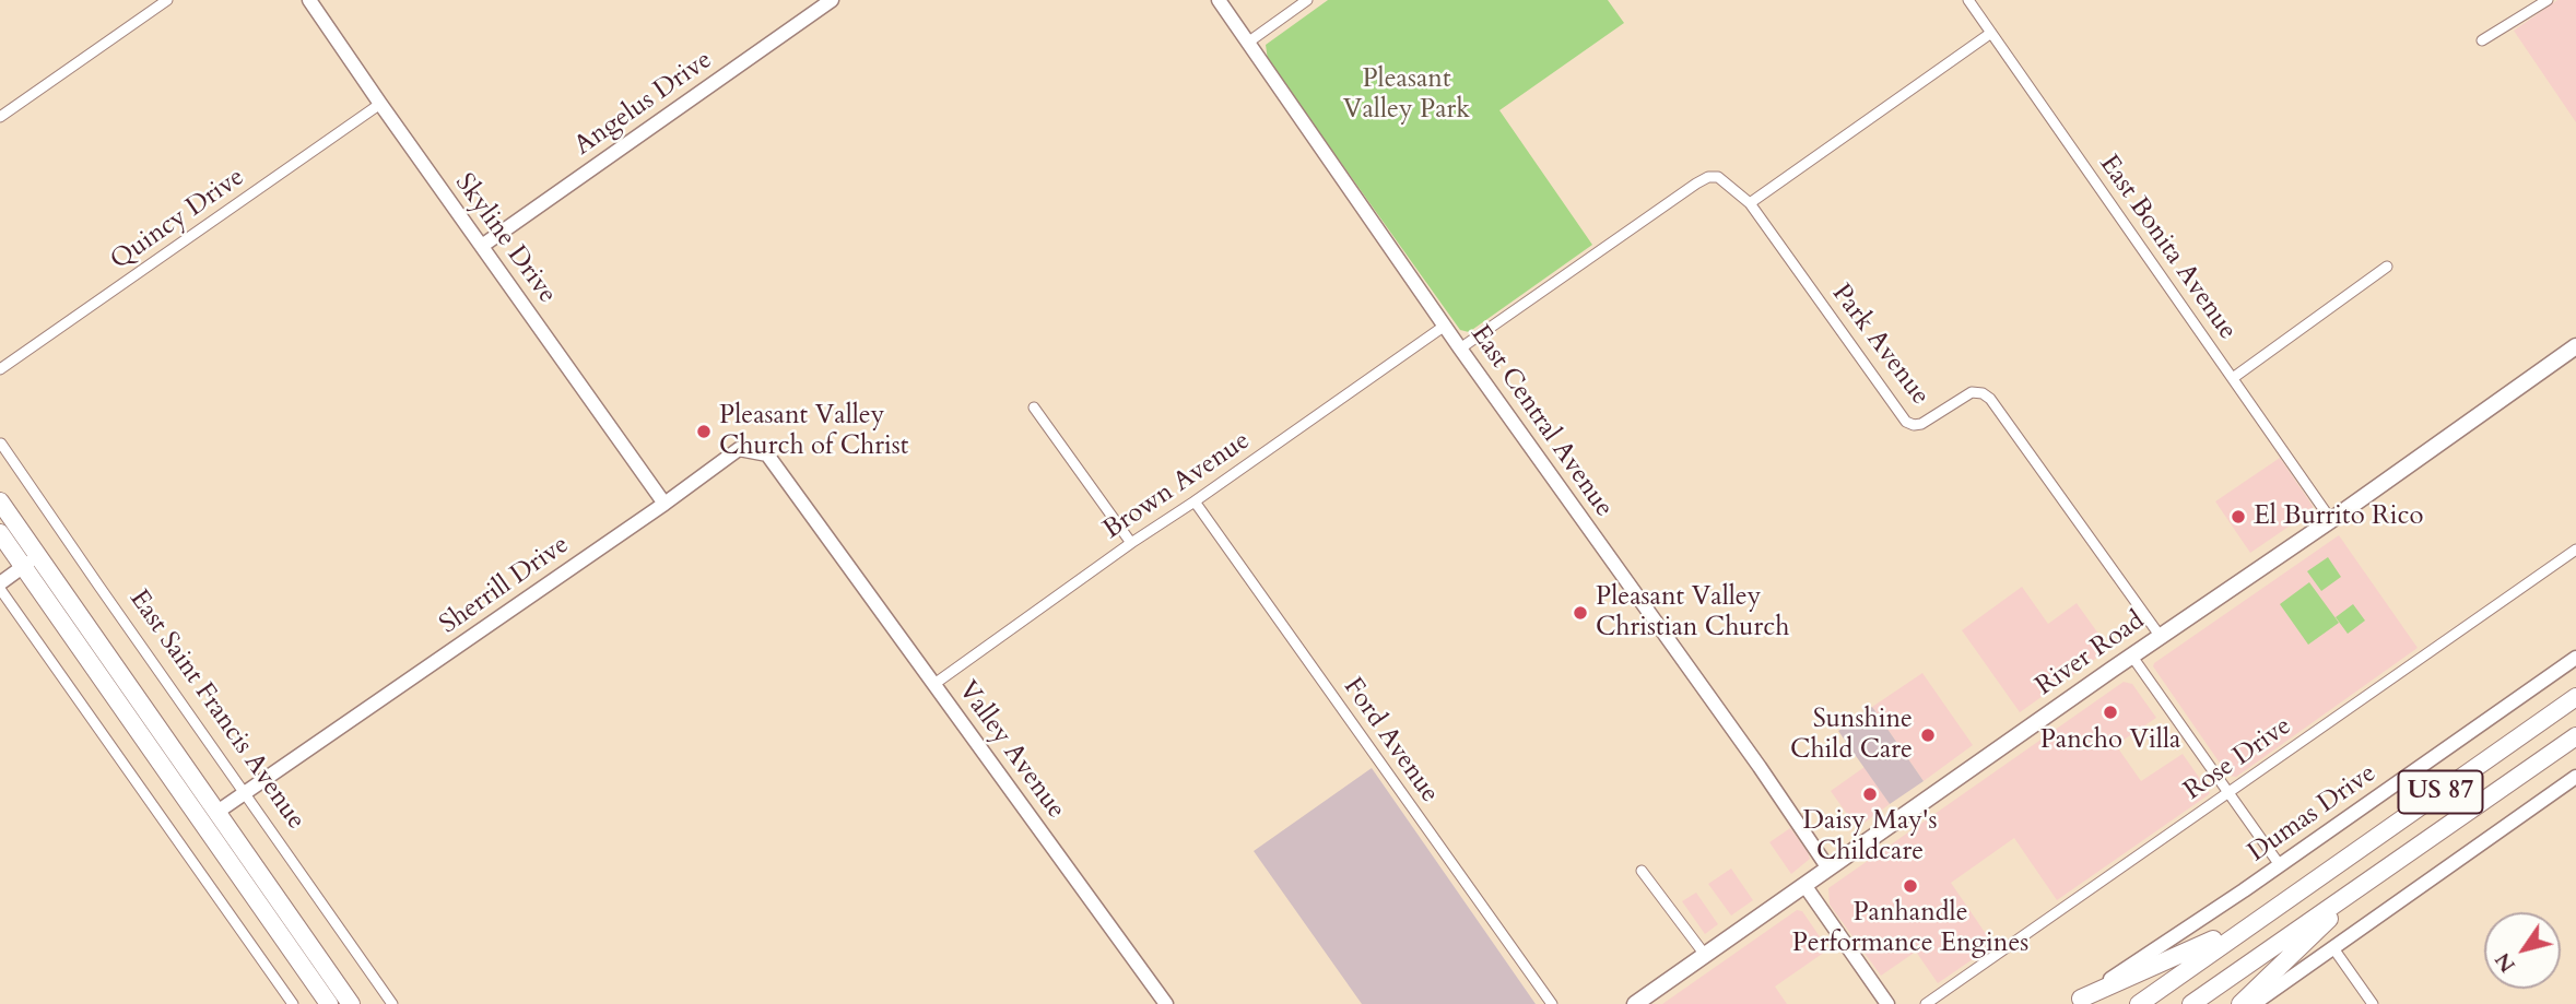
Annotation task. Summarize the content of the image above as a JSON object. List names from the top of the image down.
{
  "streets": {
    "highway": ["US 87"],
    "main road": ["River Road"],
    "street": [
      "Angelus Drive",
      "Quincy Drive",
      "Skyline Drive",
      "East Bonita Avenue",
      "Park Avenue",
      "East Central Avenue",
      "Brown Avenue",
      "Sherrill Drive",
      "East Saint Francis Avenue",
      "Ford Avenue",
      "Valley Avenue",
      "Rose Drive",
      "Dumas Drive"
    ]
  },
  "crossings": [
    ["Angelus Drive", "Skyline Drive"],
    ["Quincy Drive", "Skyline Drive"],
    ["Skyline Drive", "Sherrill Drive"],
    ["East Bonita Avenue", "River Road"],
    ["Park Avenue", "East Central Avenue"],
    ["Park Avenue", "River Road"],
    ["East Central Avenue", "Brown Avenue"],
    ["East Central Avenue", "River Road"],
    ["Brown Avenue", "Ford Avenue"],
    ["Brown Avenue", "Valley Avenue"],
    ["Sherrill Drive", "East Saint Francis Avenue"],
    ["Sherrill Drive", "Valley Avenue"]
  ],
  "parks": ["Pleasant Valley Park"],
  "places": [
    "Pleasant Valley Church of Christ",
    "El Burrito Rico",
    "Pleasant Valley Christian Church",
    "Pancho Villa",
    "Sunshine Child Care",
    "Daisy May's Childcare",
    "Panhandle Performance Engines"
  ],
  "north": "bottom left"
}
